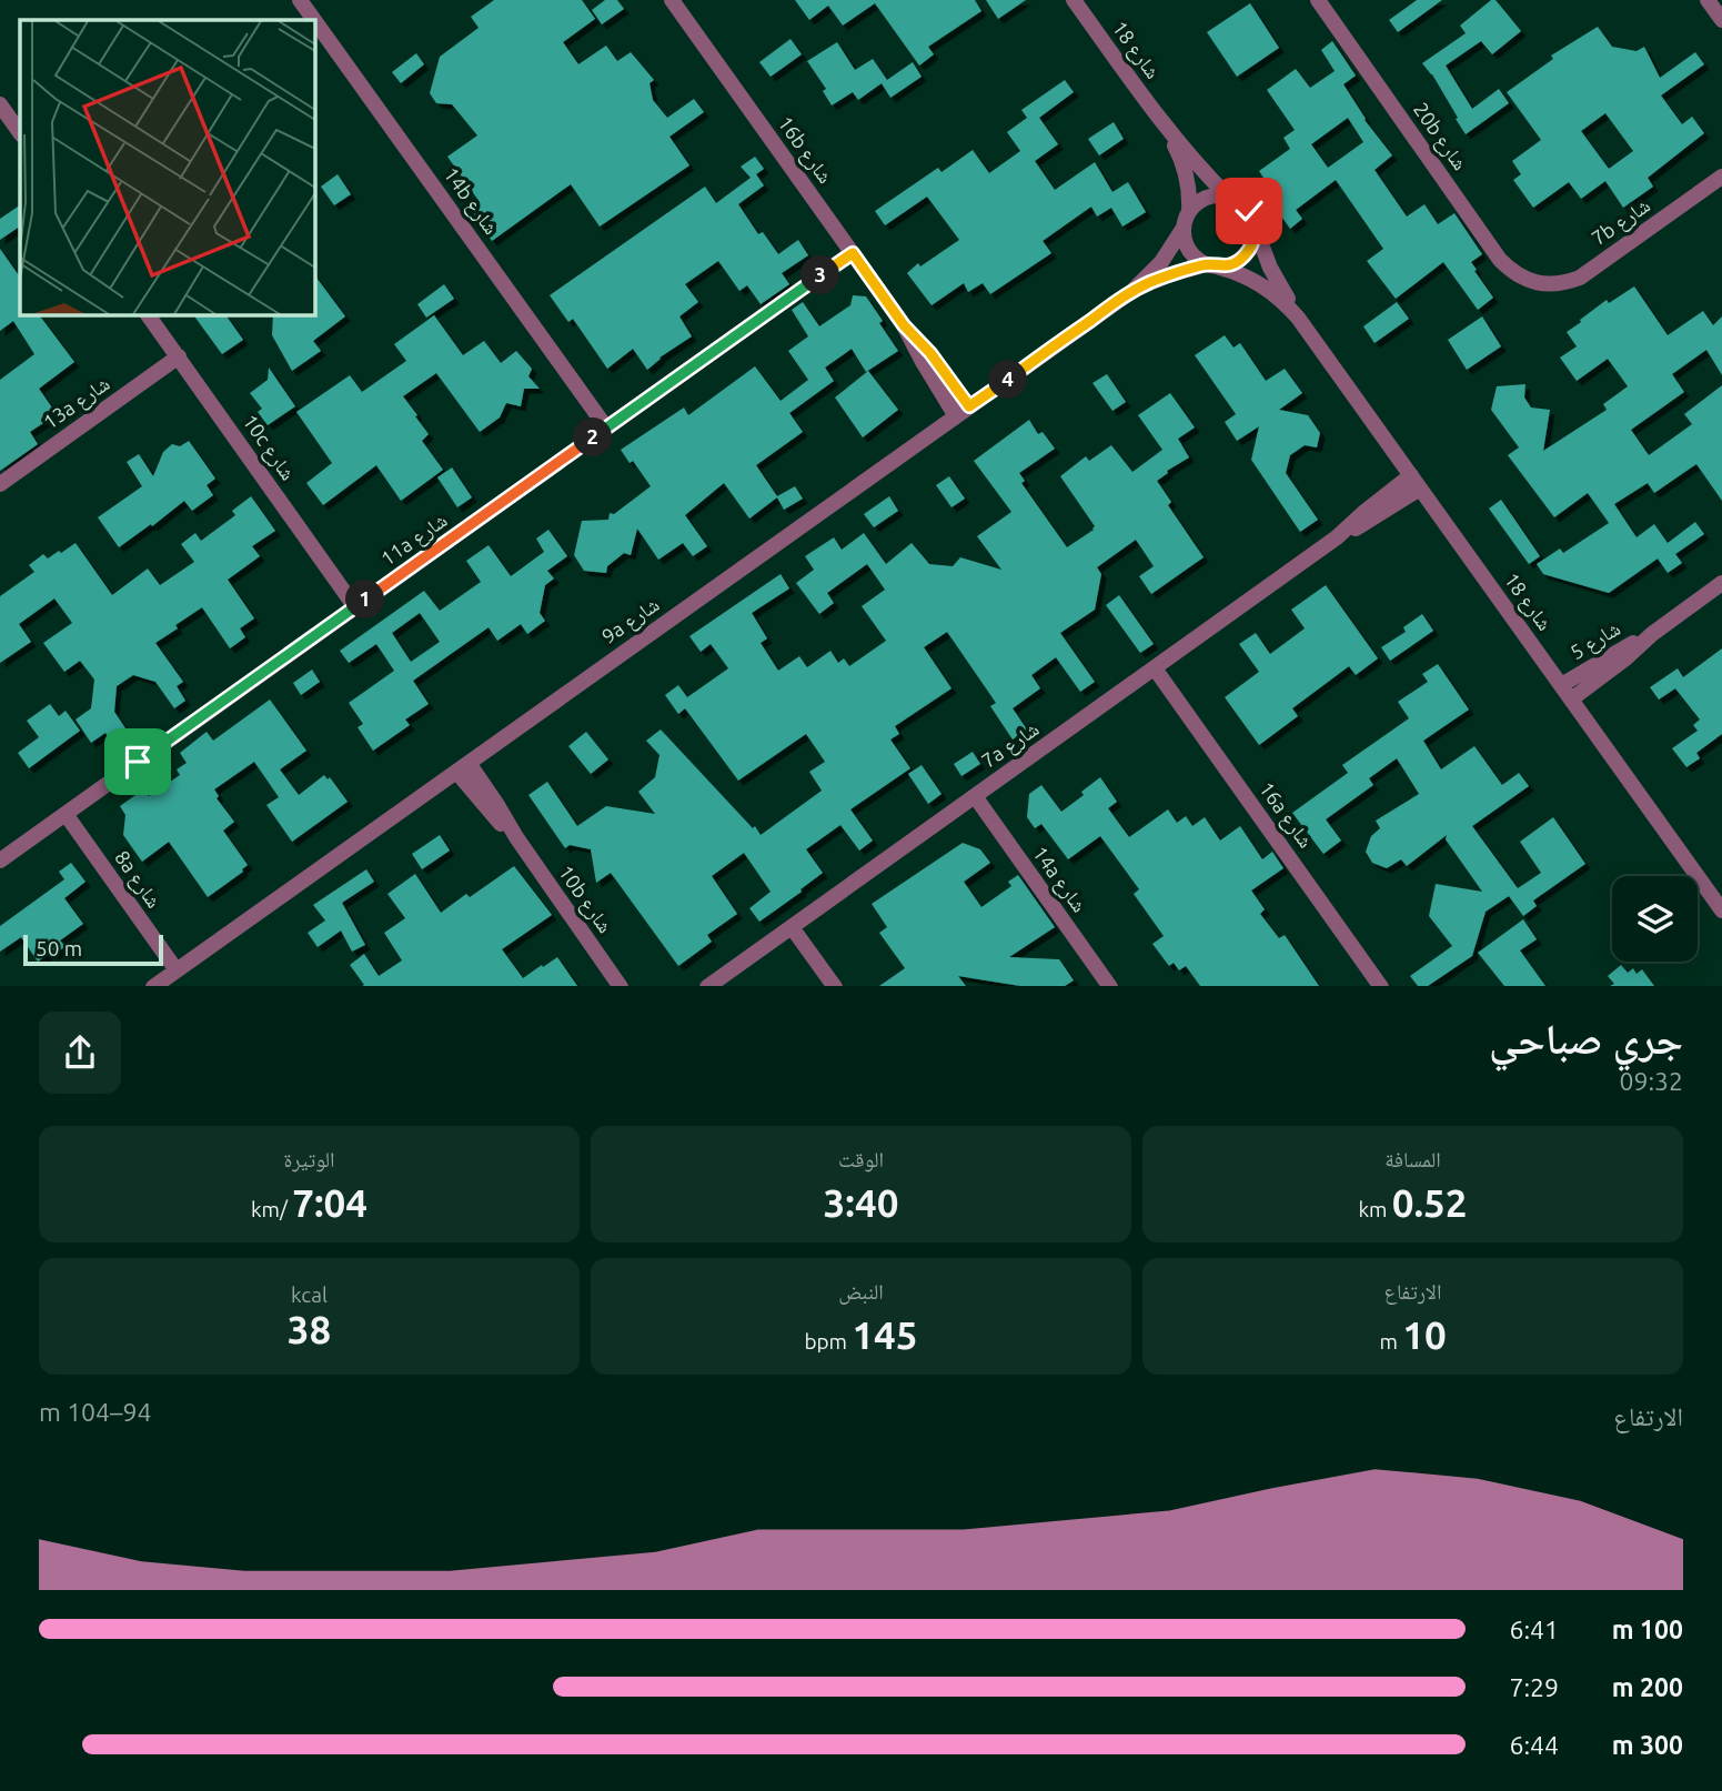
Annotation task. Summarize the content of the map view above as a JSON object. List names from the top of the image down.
{
  "streets": {
    "street": [
      "شارع 18",
      "20b شارع",
      "16b شارع",
      "14b شارع",
      "7b شارع",
      "13a شارع",
      "10c شارع",
      "11a شارع",
      "9a شارع",
      "شارع 5",
      "7a شارع",
      "16a شارع",
      "8a شارع",
      "14a شارع",
      "10b شارع"
    ]
  },
  "crossings": [
    ["شارع 18", "9a شارع"],
    ["شارع 18", "شارع 5"],
    ["شارع 18", "7a شارع"],
    ["20b شارع", "7b شارع"],
    ["16b شارع", "11a شارع"],
    ["16b شارع", "9a شارع"],
    ["14b شارع", "11a شارع"],
    ["13a شارع", "10c شارع"],
    ["10c شارع", "11a شارع"],
    ["11a شارع", "8a شارع"],
    ["9a شارع", "8a شارع"],
    ["9a شارع", "10b شارع"],
    ["7a شارع", "16a شارع"],
    ["7a شارع", "14a شارع"]
  ],
  "scale_bar": "50 m",
  "page": {
    "pins": [
      "3",
      "4",
      "2",
      "1"
    ],
    "scale": "50 m",
    "heading": ["جري صباحي", "09:32"],
    "stats": [
      ["المسافة", "0.52 km"],
      ["الوقت", "3:40"],
      ["الوتيرة", "7:04 /km"],
      ["الارتفاع", "10 m"],
      ["النبض", "145 bpm"],
      ["kcal", "38"]
    ],
    "chart": ["الارتفاع", "94–104 m"],
    "list": [
      {
        "name": "100 m",
        "note": "6:41"
      },
      {
        "name": "200 m",
        "note": "7:29"
      },
      {
        "name": "300 m",
        "note": "6:44"
      }
    ]
  }
}
